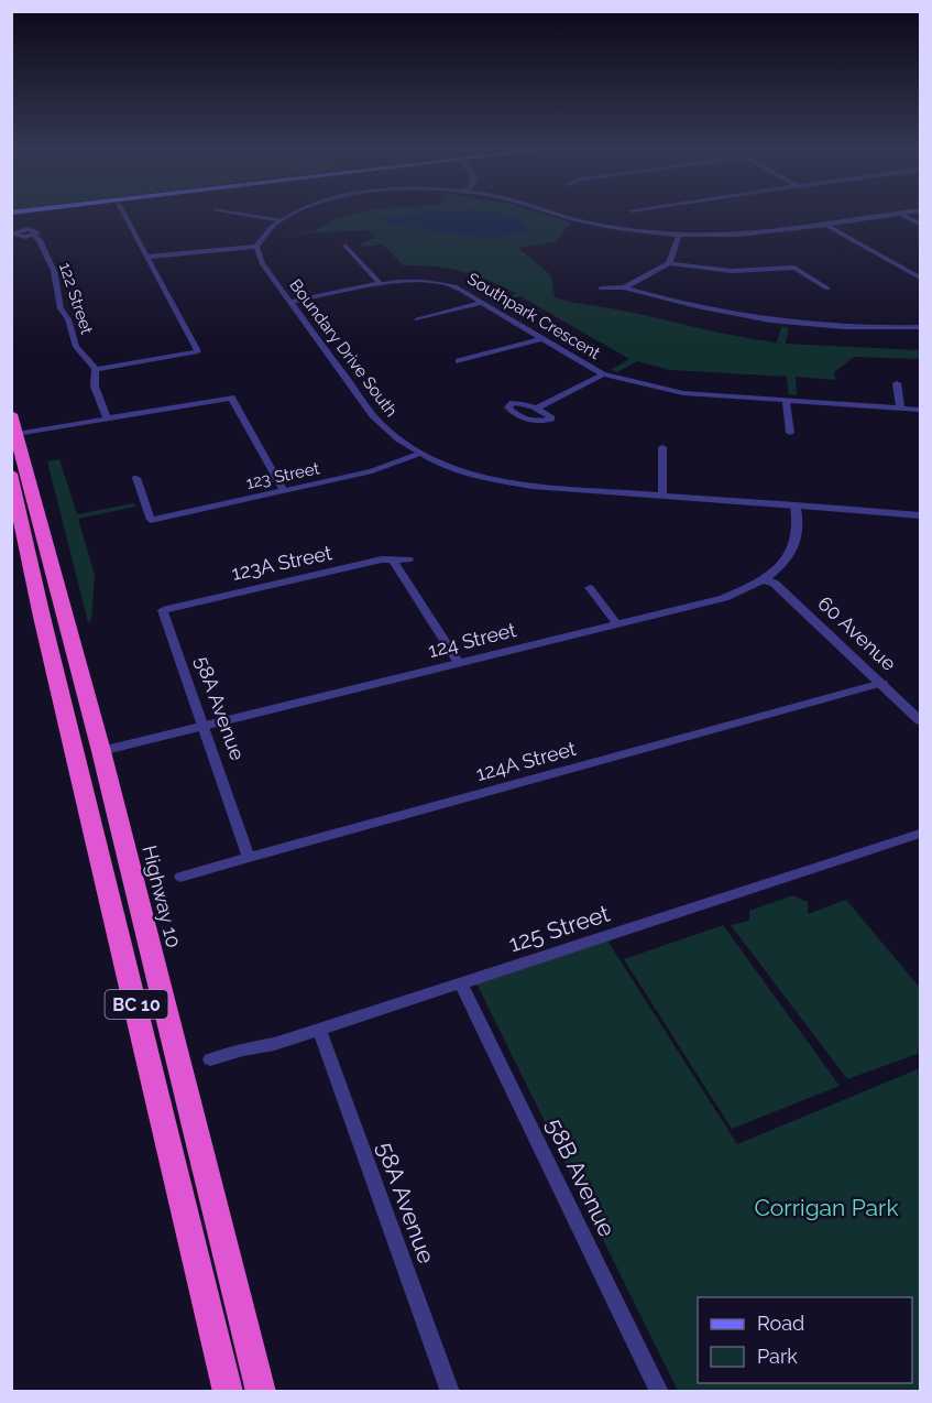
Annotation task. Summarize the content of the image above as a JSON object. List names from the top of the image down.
{
  "streets": {
    "highway": ["Highway 10", "BC 10"],
    "street": [
      "122 Street",
      "Southpark Crescent",
      "Boundary Drive South",
      "123 Street",
      "123A Street",
      "60 Avenue",
      "124 Street",
      "58A Avenue",
      "124A Street",
      "125 Street",
      "58B Avenue"
    ]
  },
  "crossings": [
    ["Southpark Crescent", "Boundary Drive South"],
    ["Boundary Drive South", "123 Street"],
    ["Boundary Drive South", "124 Street"],
    ["123A Street", "58A Avenue"],
    ["60 Avenue", "124 Street"],
    ["60 Avenue", "124A Street"],
    ["124 Street", "58A Avenue"],
    ["124 Street", "Highway 10"],
    ["58A Avenue", "124A Street"],
    ["58A Avenue", "125 Street"],
    ["125 Street", "58B Avenue"]
  ],
  "parks": ["Corrigan Park"],
  "legend": ["Road", "Park"]
}
